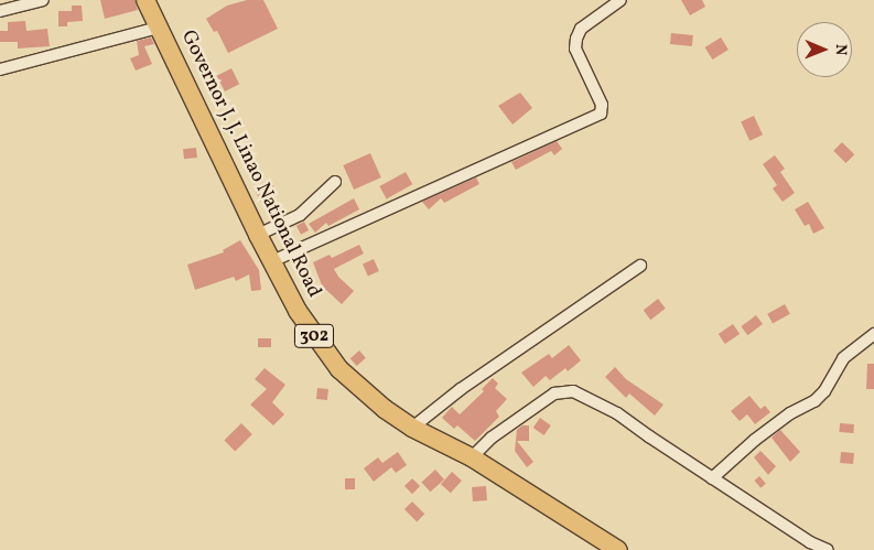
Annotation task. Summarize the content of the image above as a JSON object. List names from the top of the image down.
{
  "streets": {
    "main road": ["Governor J. J. Linao National Road", "302"]
  },
  "north": "right"
}
